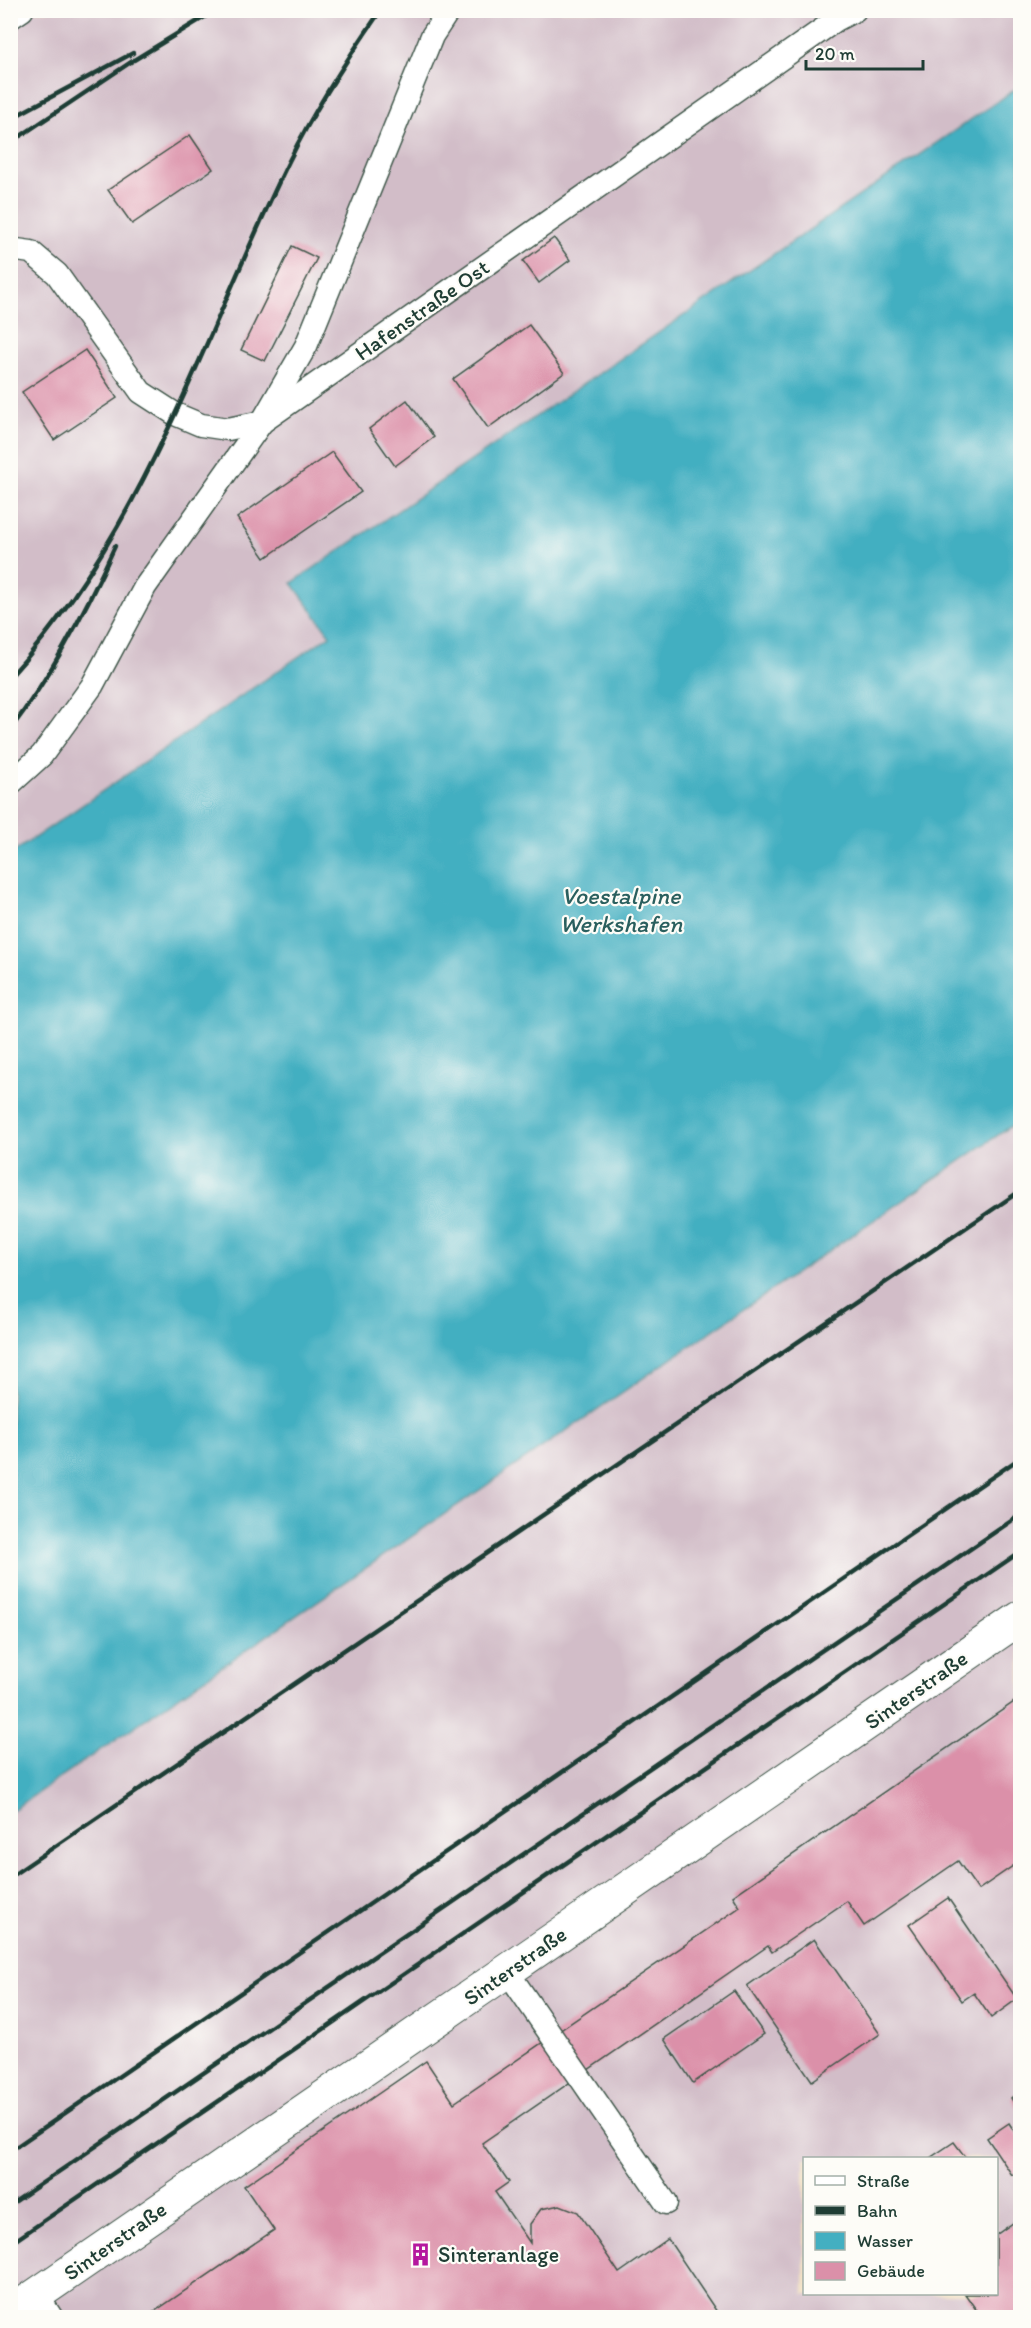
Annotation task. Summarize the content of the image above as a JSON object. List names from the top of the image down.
{
  "streets": {
    "street": ["Sinterstraße"],
    "lane": ["Hafenstraße Ost"]
  },
  "water": ["Voestalpine Werkshafen"],
  "places": {
    "building": ["Sinteranlage"]
  },
  "legend": [
    "Straße",
    "Bahn",
    "Wasser",
    "Gebäude"
  ],
  "scale_bar": "20 m"
}
